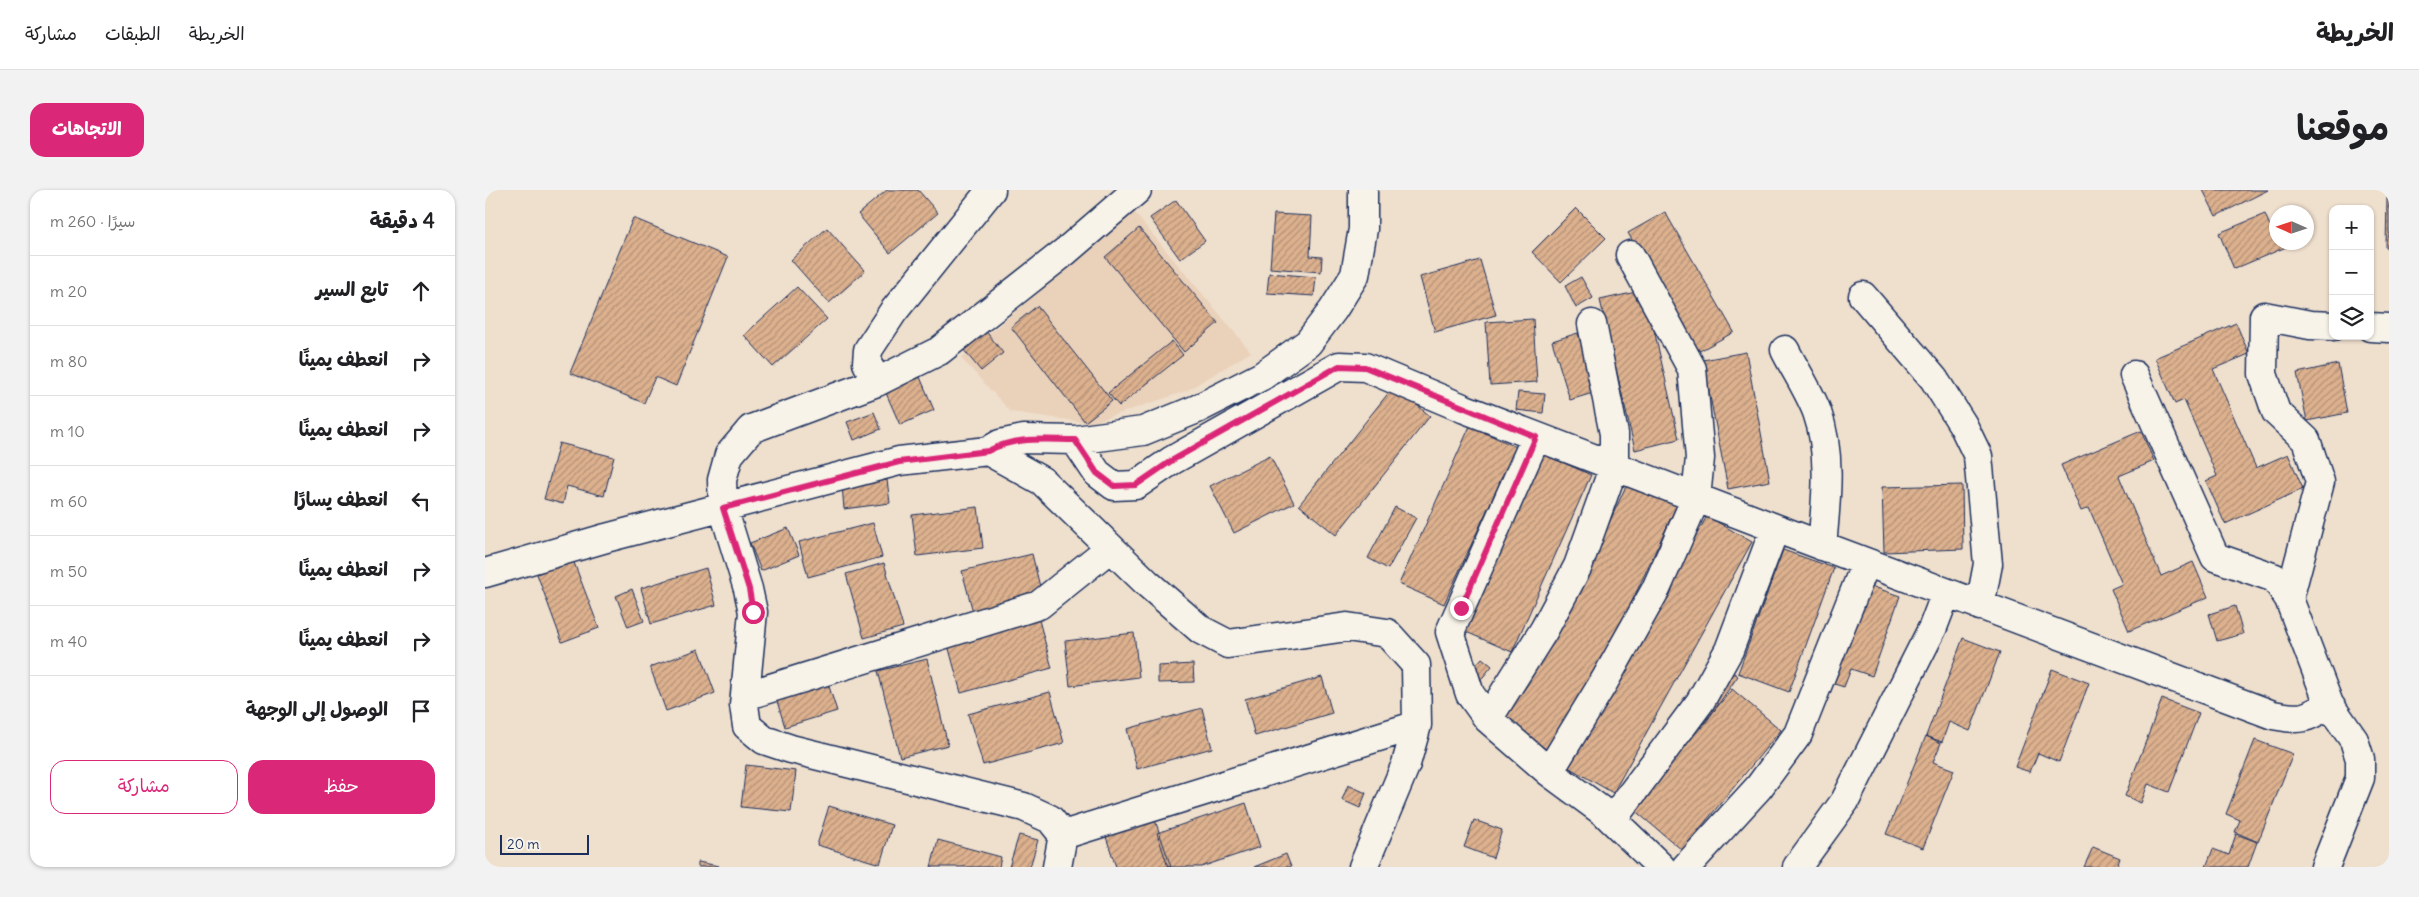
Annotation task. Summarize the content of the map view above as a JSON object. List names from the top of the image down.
{
  "scale_bar": "20 m",
  "north": "left",
  "page": {
    "header": "الخريطة",
    "nav": ["الخريطة", "الطبقات", "مشاركة"],
    "title": "موقعنا",
    "buttons": [
      "الاتجاهات",
      ["حفظ", "مشاركة"]
    ],
    "heading": ["4 دقيقة", "سيرًا · 260 m"],
    "map_buttons": ["+", "−"],
    "list": [
      ["تابع السير", "20 m"],
      ["انعطف يمينًا", "80 m"],
      ["انعطف يمينًا", "10 m"],
      ["انعطف يسارًا", "60 m"],
      ["انعطف يمينًا", "50 m"],
      ["انعطف يمينًا", "40 m"],
      "الوصول إلى الوجهة"
    ],
    "scale": "20 m"
  }
}
